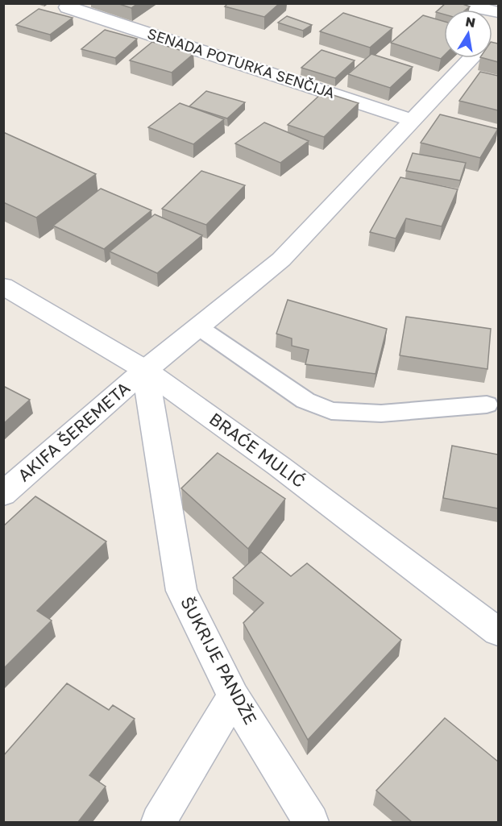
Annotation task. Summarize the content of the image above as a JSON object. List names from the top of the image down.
{
  "streets": {
    "street": [
      "SENADA POTURKA SENČIJA",
      "AKIFA ŠEREMETA",
      "BRAĆE MULIĆ",
      "ŠUKRIJE PANDŽE"
    ]
  },
  "crossings": [
    ["AKIFA ŠEREMETA", "BRAĆE MULIĆ"],
    ["AKIFA ŠEREMETA", "ŠUKRIJE PANDŽE"],
    ["BRAĆE MULIĆ", "ŠUKRIJE PANDŽE"]
  ],
  "north": "top"
}
